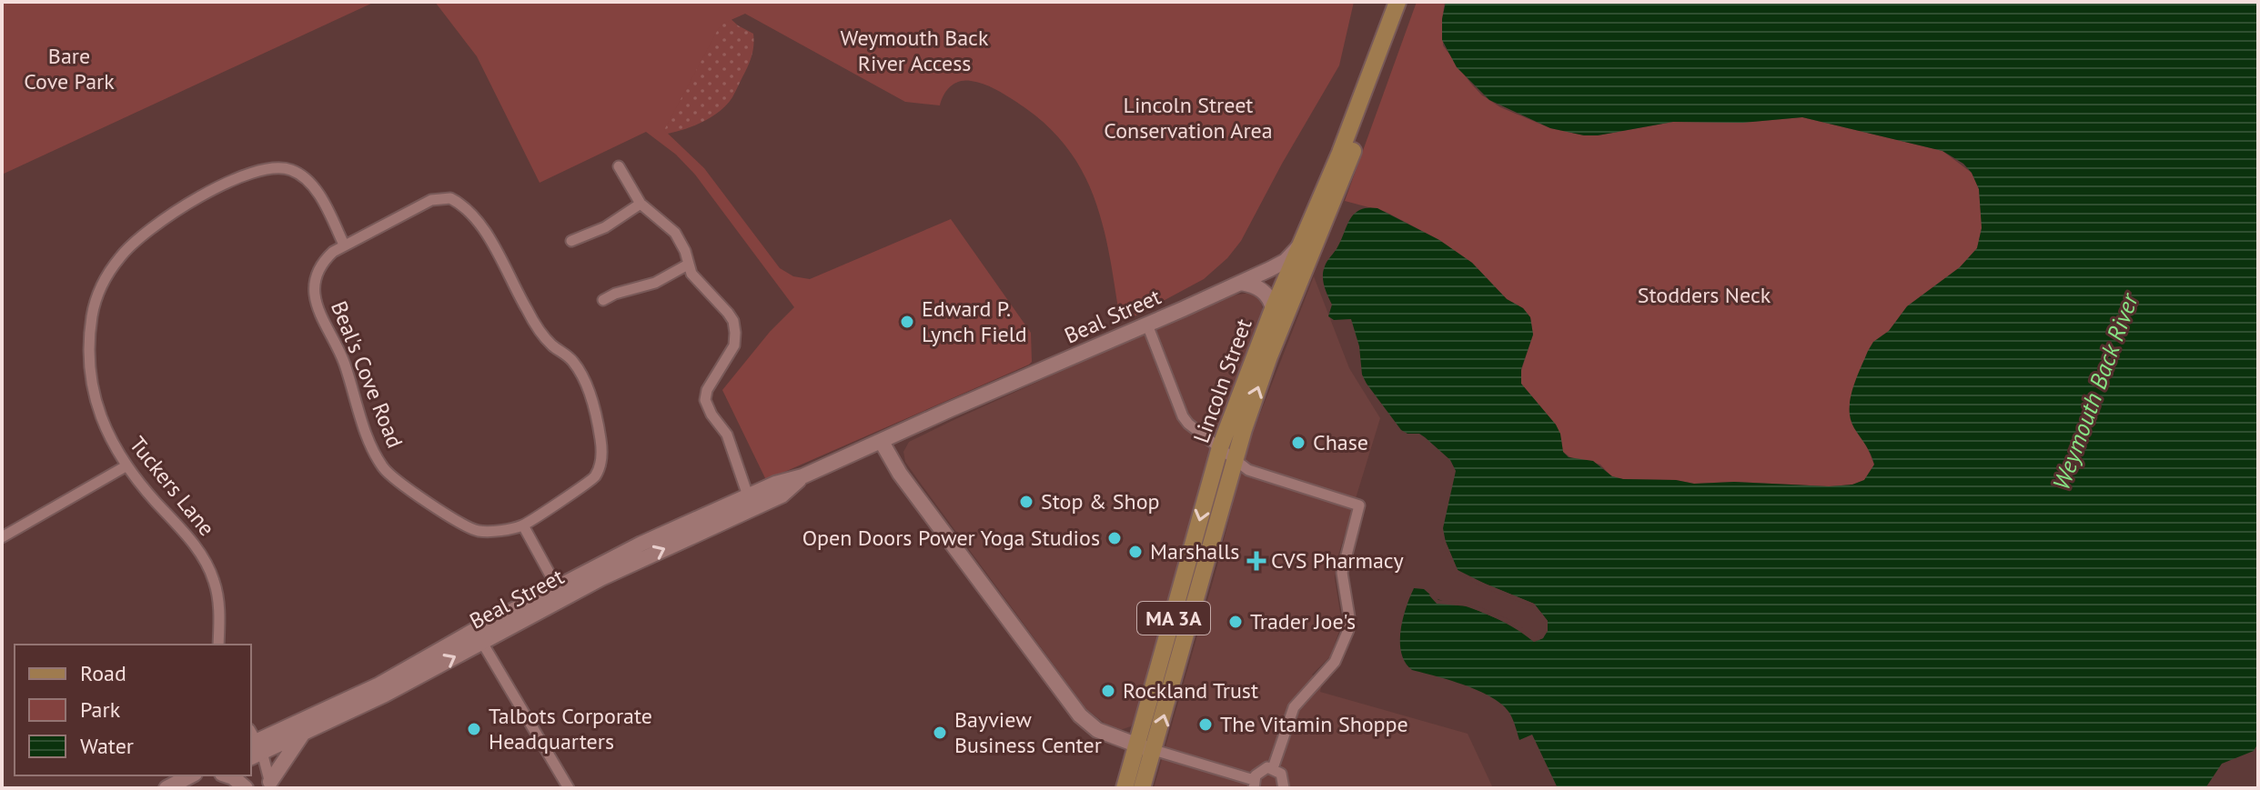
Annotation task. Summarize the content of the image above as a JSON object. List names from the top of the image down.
{
  "streets": {
    "main road": ["Lincoln Street", "MA 3A"],
    "street": ["Beal Street", "Beal's Cove Road", "Tuckers Lane"]
  },
  "crossings": [
    ["Beal Street", "Lincoln Street"],
    ["Beal's Cove Road", "Tuckers Lane"]
  ],
  "water": ["Weymouth Back River"],
  "parks": [
    "Weymouth Back River Access",
    "Bare Cove Park",
    "Lincoln Street Conservation Area",
    "Stodders Neck"
  ],
  "places": {
    "other": [
      "Edward P. Lynch Field",
      "Chase",
      "Stop & Shop",
      "Open Doors Power Yoga Studios",
      "Marshalls",
      "Trader Joe's",
      "Rockland Trust",
      "The Vitamin Shoppe",
      "Talbots Corporate Headquarters",
      "Bayview Business Center"
    ],
    "health": ["CVS Pharmacy"]
  },
  "legend": ["Road", "Park", "Water"]
}
